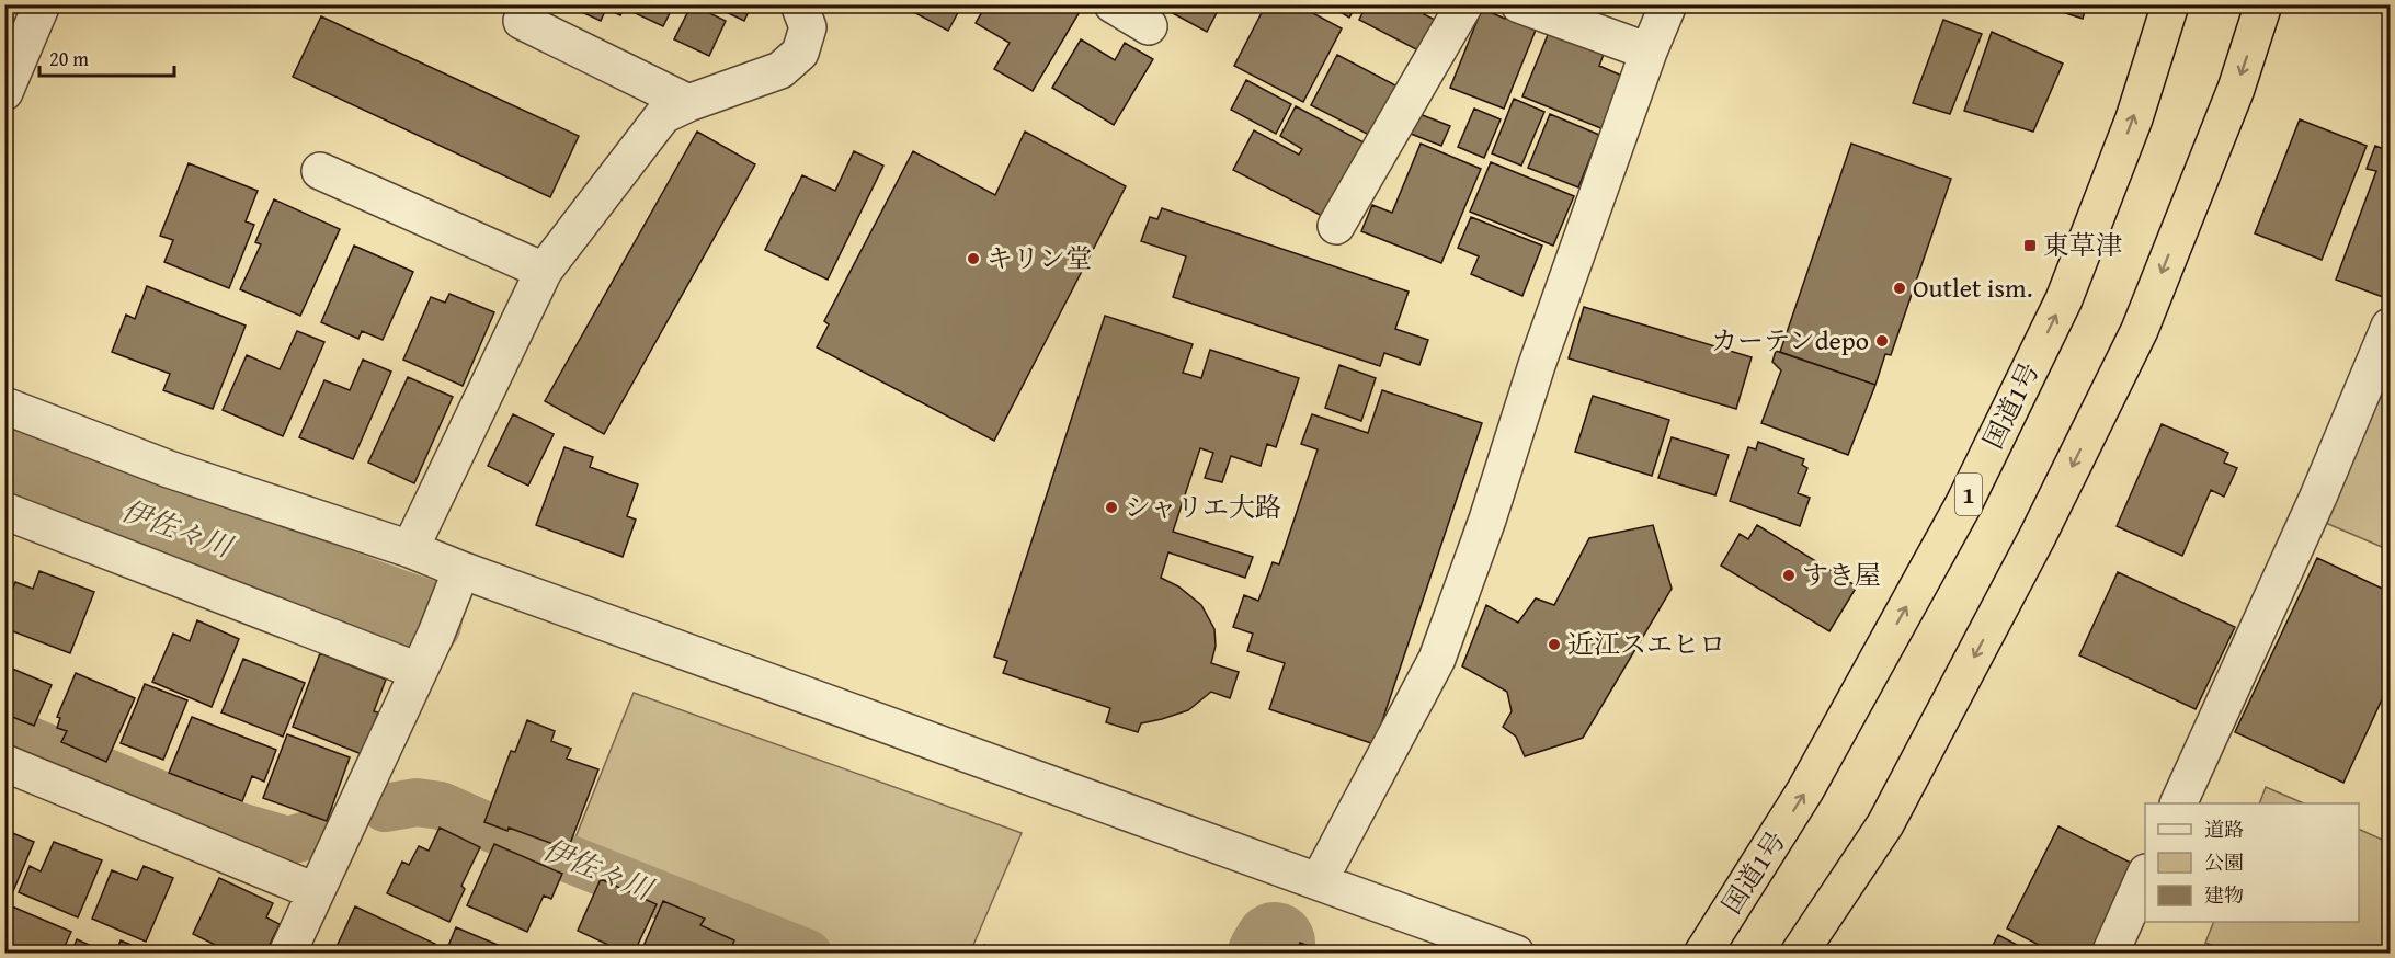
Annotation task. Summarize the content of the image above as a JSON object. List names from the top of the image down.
{
  "streets": {
    "highway": ["国道1号", "1"]
  },
  "water": ["伊佐々川"],
  "places": {
    "transit": ["東草津"],
    "other": [
      "キリン堂",
      "Outlet ism.",
      "カーテンdepo",
      "シャリエ大路",
      "すき屋",
      "近江スエヒロ"
    ]
  },
  "legend": ["道路", "公園", "建物"],
  "scale_bar": "20 m"
}
